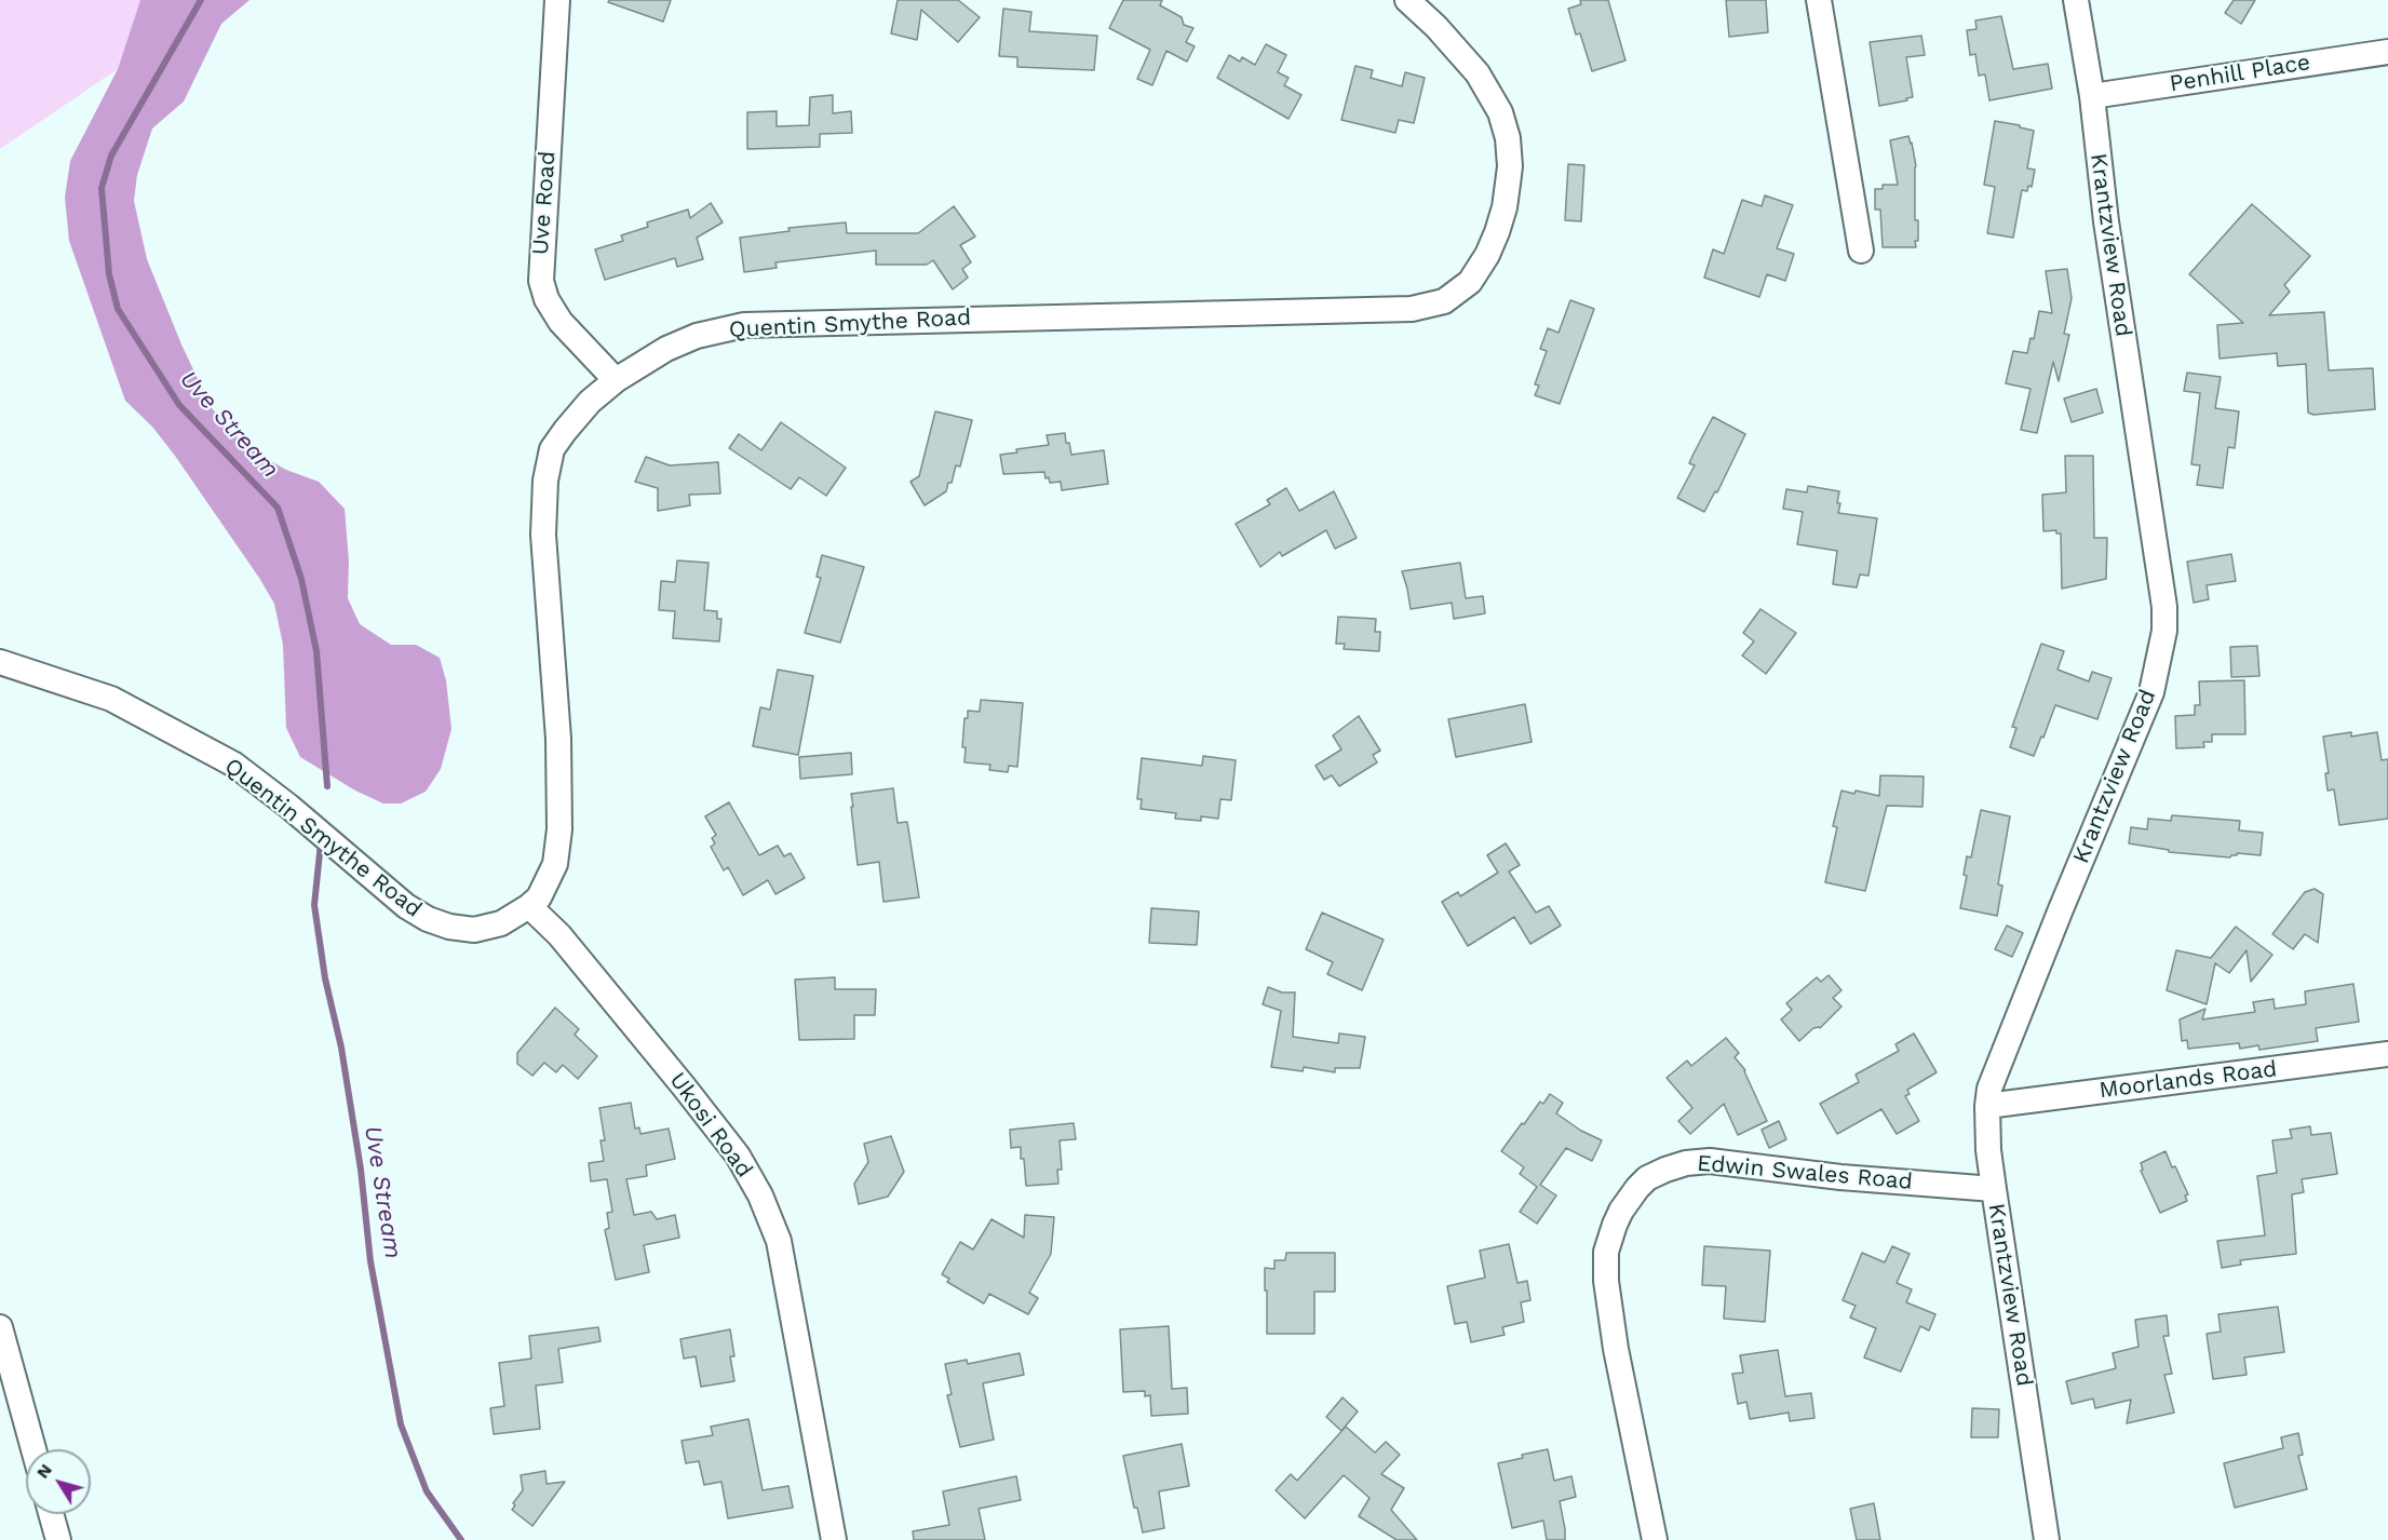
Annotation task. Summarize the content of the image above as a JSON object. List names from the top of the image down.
{
  "streets": {
    "street": [
      "Penhill Place",
      "Uve Road",
      "Krantzview Road",
      "Quentin Smythe Road",
      "Moorlands Road",
      "Ukosi Road",
      "Edwin Swales Road"
    ]
  },
  "crossings": [
    ["Penhill Place", "Krantzview Road"],
    ["Uve Road", "Quentin Smythe Road"],
    ["Krantzview Road", "Moorlands Road"],
    ["Krantzview Road", "Edwin Swales Road"],
    ["Quentin Smythe Road", "Ukosi Road"]
  ],
  "water": ["Uve Stream"],
  "north": "top left"
}
